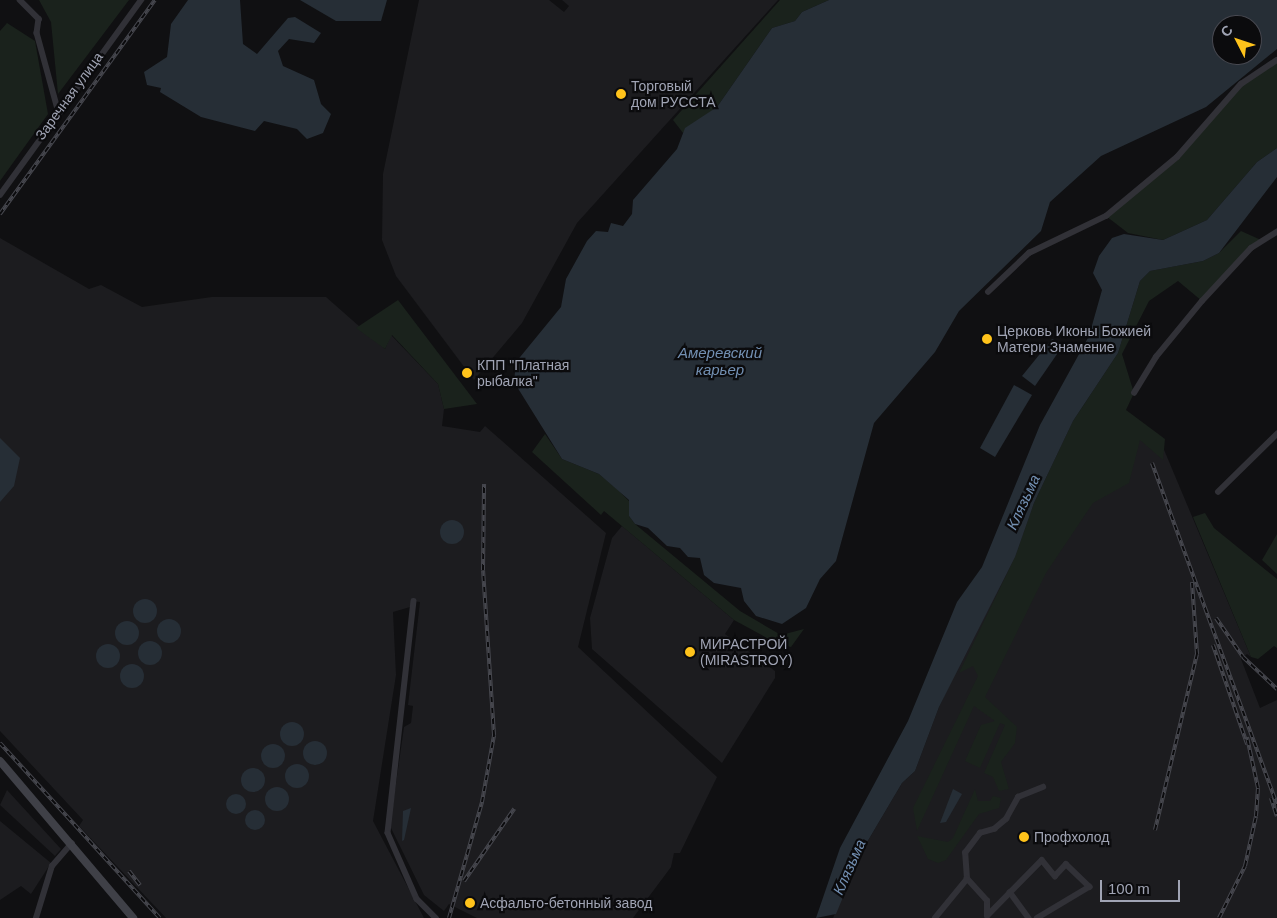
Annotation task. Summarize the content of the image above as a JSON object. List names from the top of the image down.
{
  "streets": {
    "street": ["Заречная улица"]
  },
  "water": ["Амеревский карьер", "Клязьма"],
  "places": [
    "Торговый дом РУССТА",
    "Церковь Иконы Божией Матери Знамение",
    "КПП \"Платная рыбалка\"",
    "МИРАСТРОЙ (MIRASTROY)",
    "Профхолод",
    "Асфальто-бетонный завод"
  ],
  "scale_bar": "100 m",
  "north": "top left"
}
